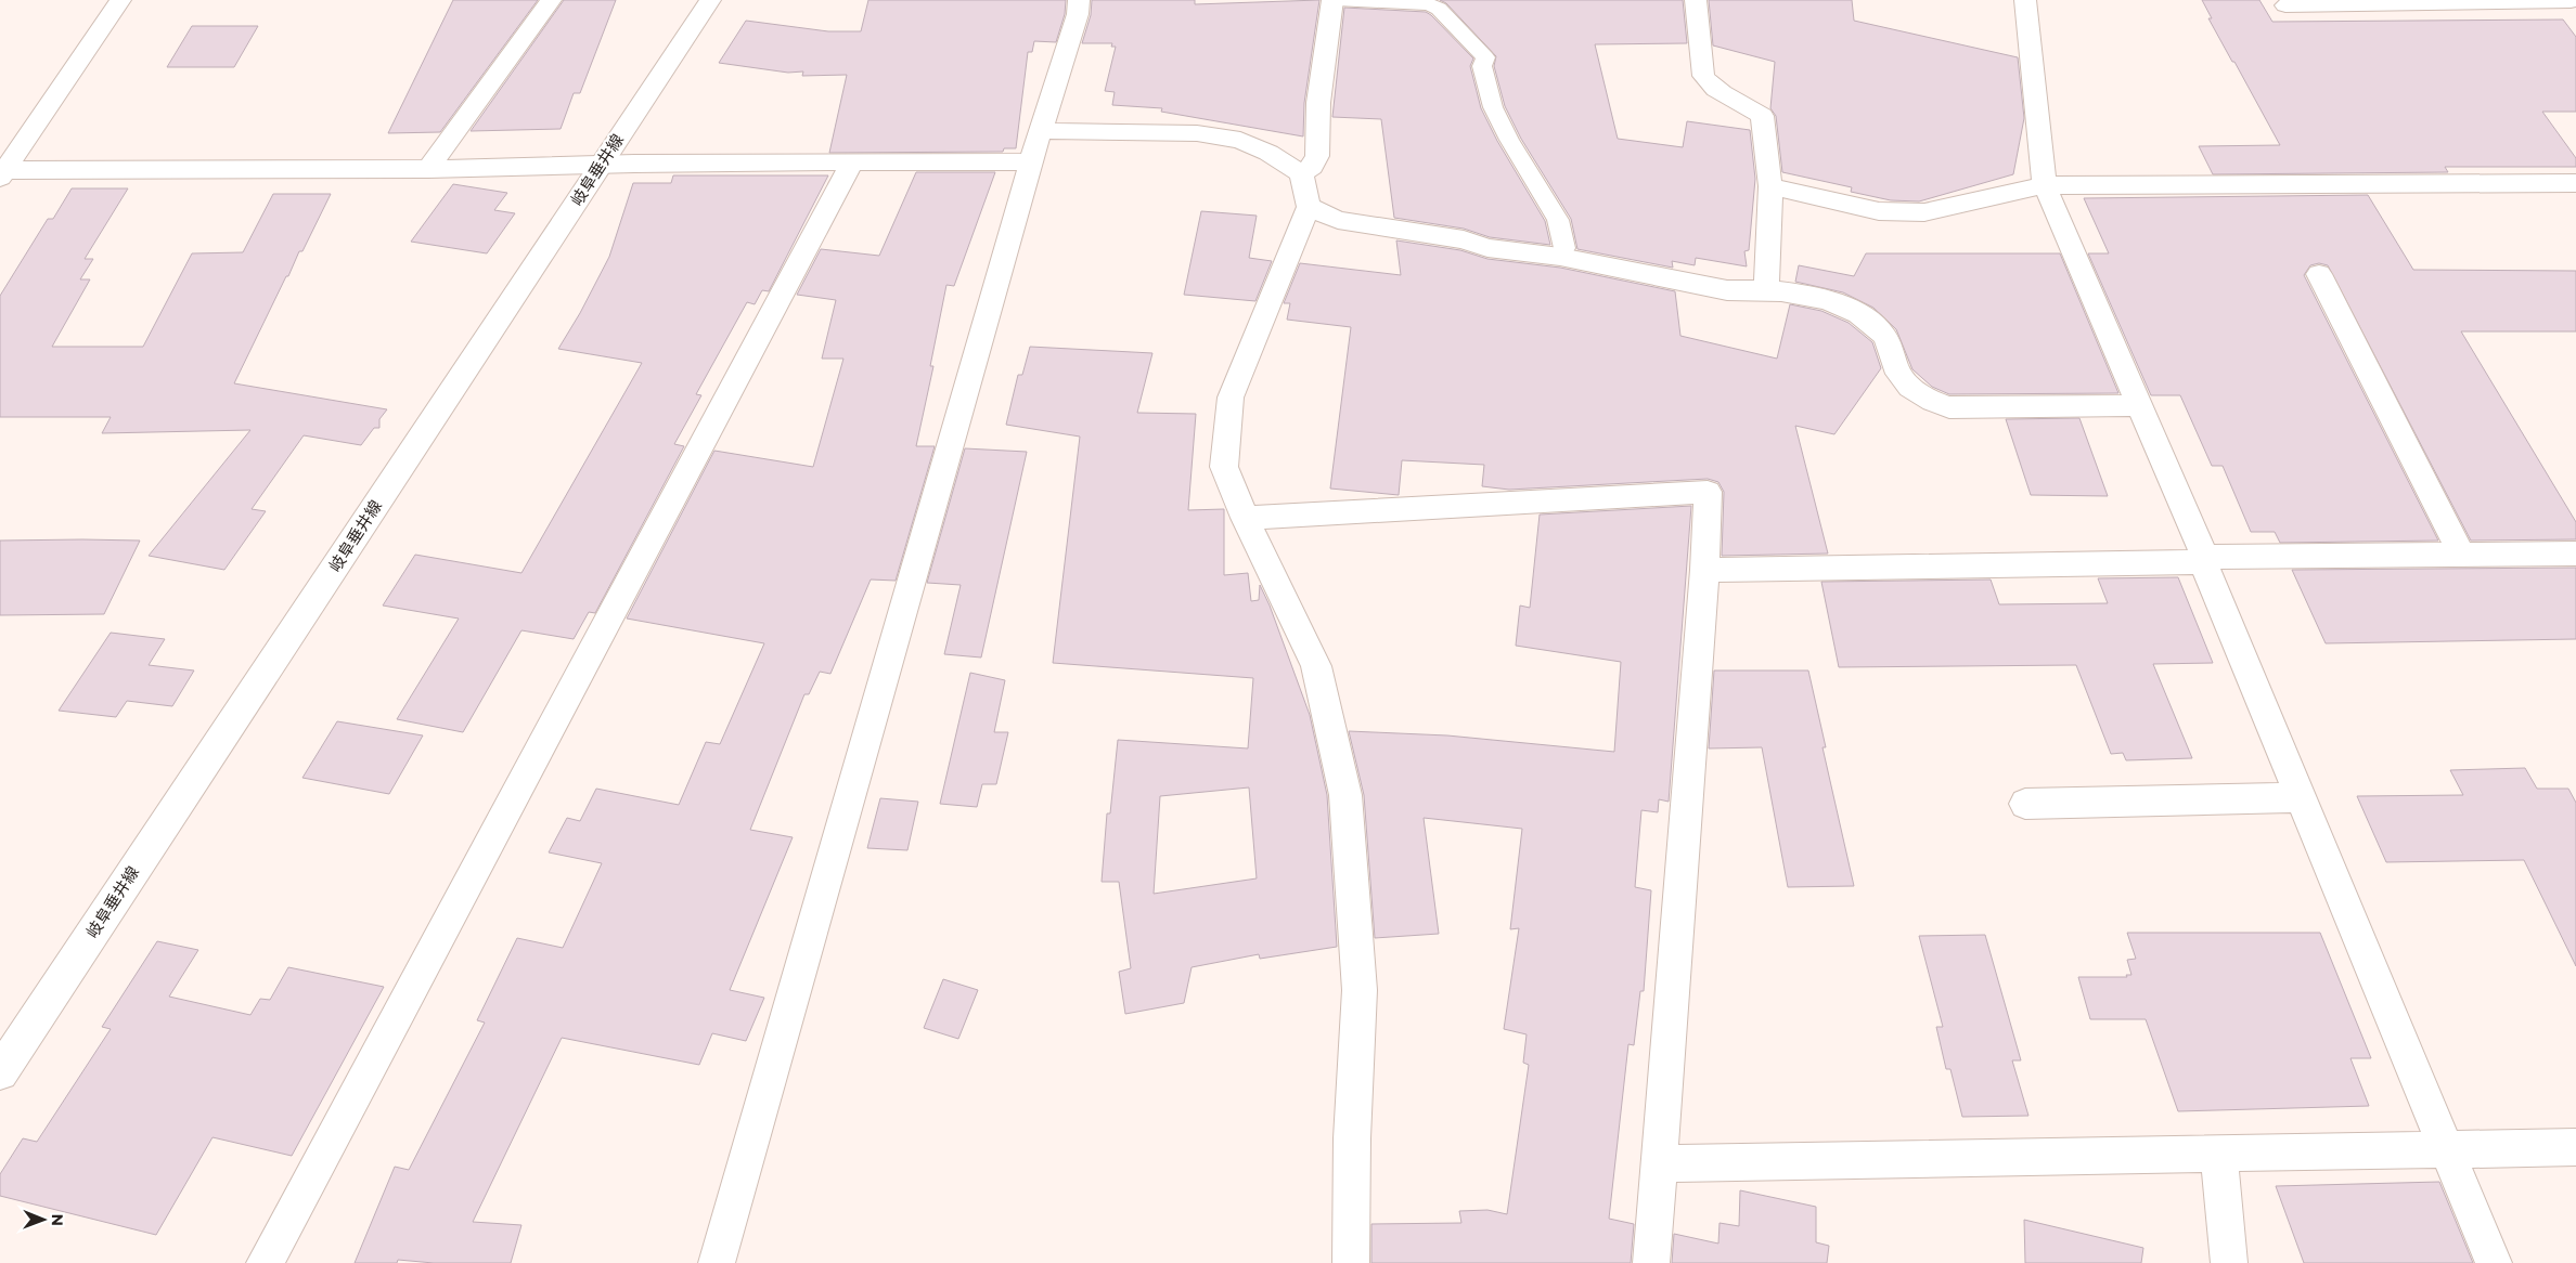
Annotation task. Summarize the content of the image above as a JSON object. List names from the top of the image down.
{
  "streets": {
    "street": ["岐阜垂井線"]
  },
  "north": "right"
}
